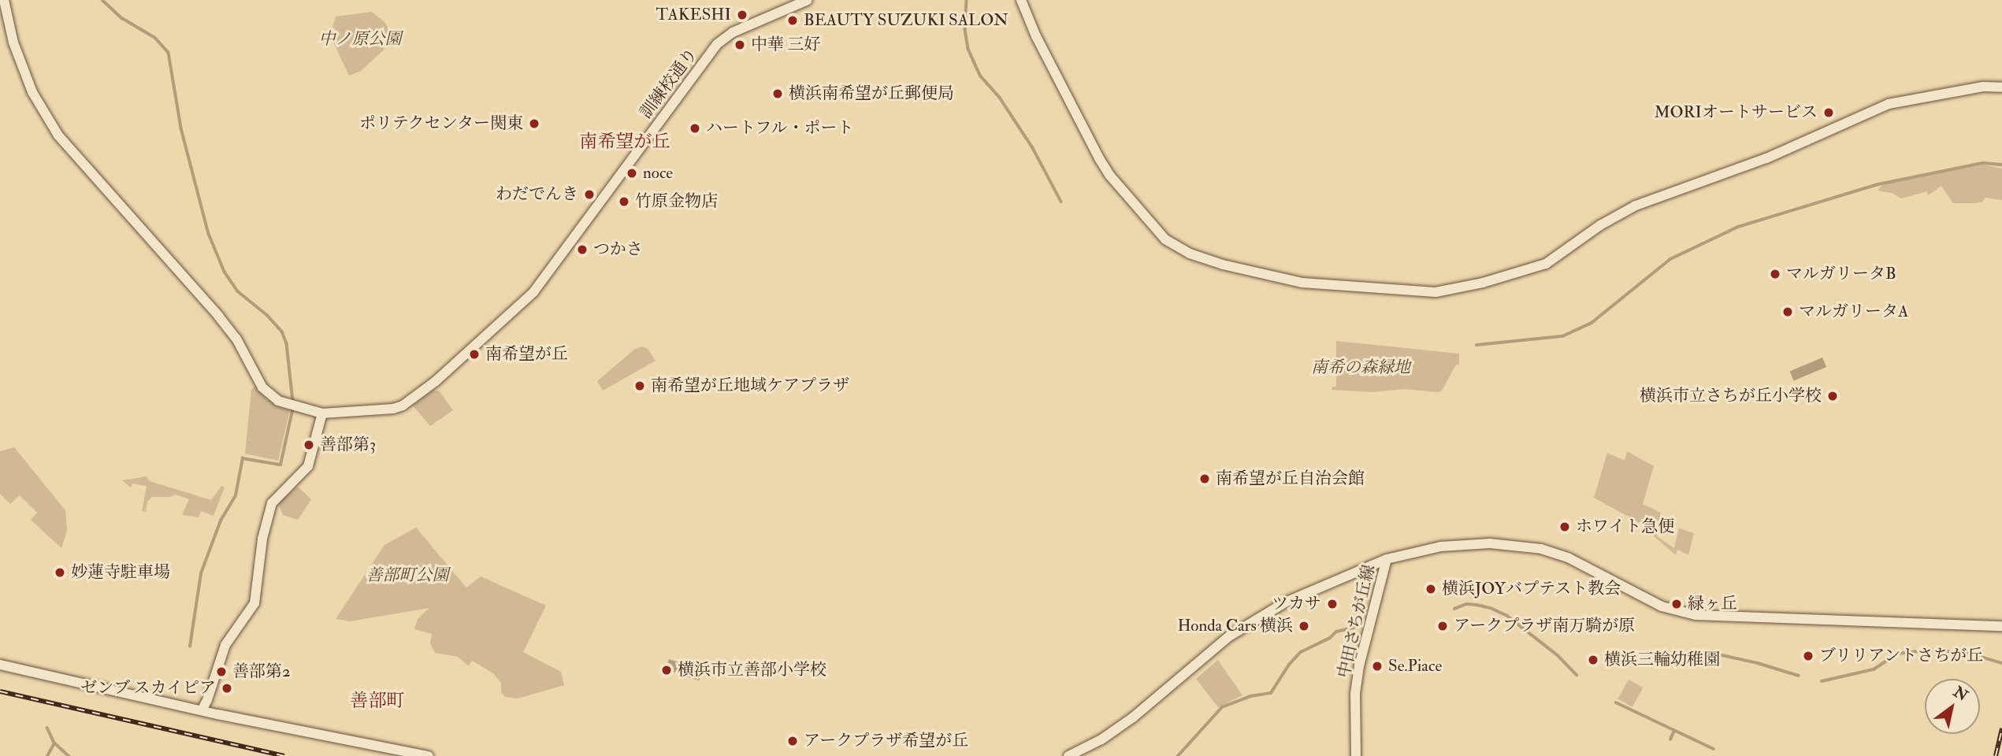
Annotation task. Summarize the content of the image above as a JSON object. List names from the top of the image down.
{
  "streets": {
    "street": ["訓練校通り", "中田さちが丘線"]
  },
  "districts": ["南希望が丘", "善部町"],
  "parks": ["中ノ原公園", "南希の森緑地", "善部町公園"],
  "places": [
    "TAKESHI",
    "BEAUTY SUZUKI SALON",
    "中華 三好",
    "横浜南希望が丘郵便局",
    "MORIオートサービス",
    "ポリテクセンター関東",
    "ハートフル・ポート",
    "noce",
    "わだでんき",
    "竹原金物店",
    "つかさ",
    "マルガリータB",
    "マルガリータA",
    "南希望が丘",
    "南希望が丘地域ケアプラザ",
    "横浜市立さちが丘小学校",
    "善部第3",
    "南希望が丘自治会館",
    "ホワイト急便",
    "妙蓮寺駐車場",
    "横浜JOYバプテスト教会",
    "ツカサ",
    "緑ヶ丘",
    "Honda Cars 横浜",
    "アークプラザ南万騎が原",
    "ブリリアントさちが丘",
    "横浜三輪幼稚園",
    "Se.Piace",
    "横浜市立善部小学校",
    "善部第2",
    "ゼンブ スカイピア",
    "アークプラザ希望が丘"
  ],
  "north": "top right"
}
